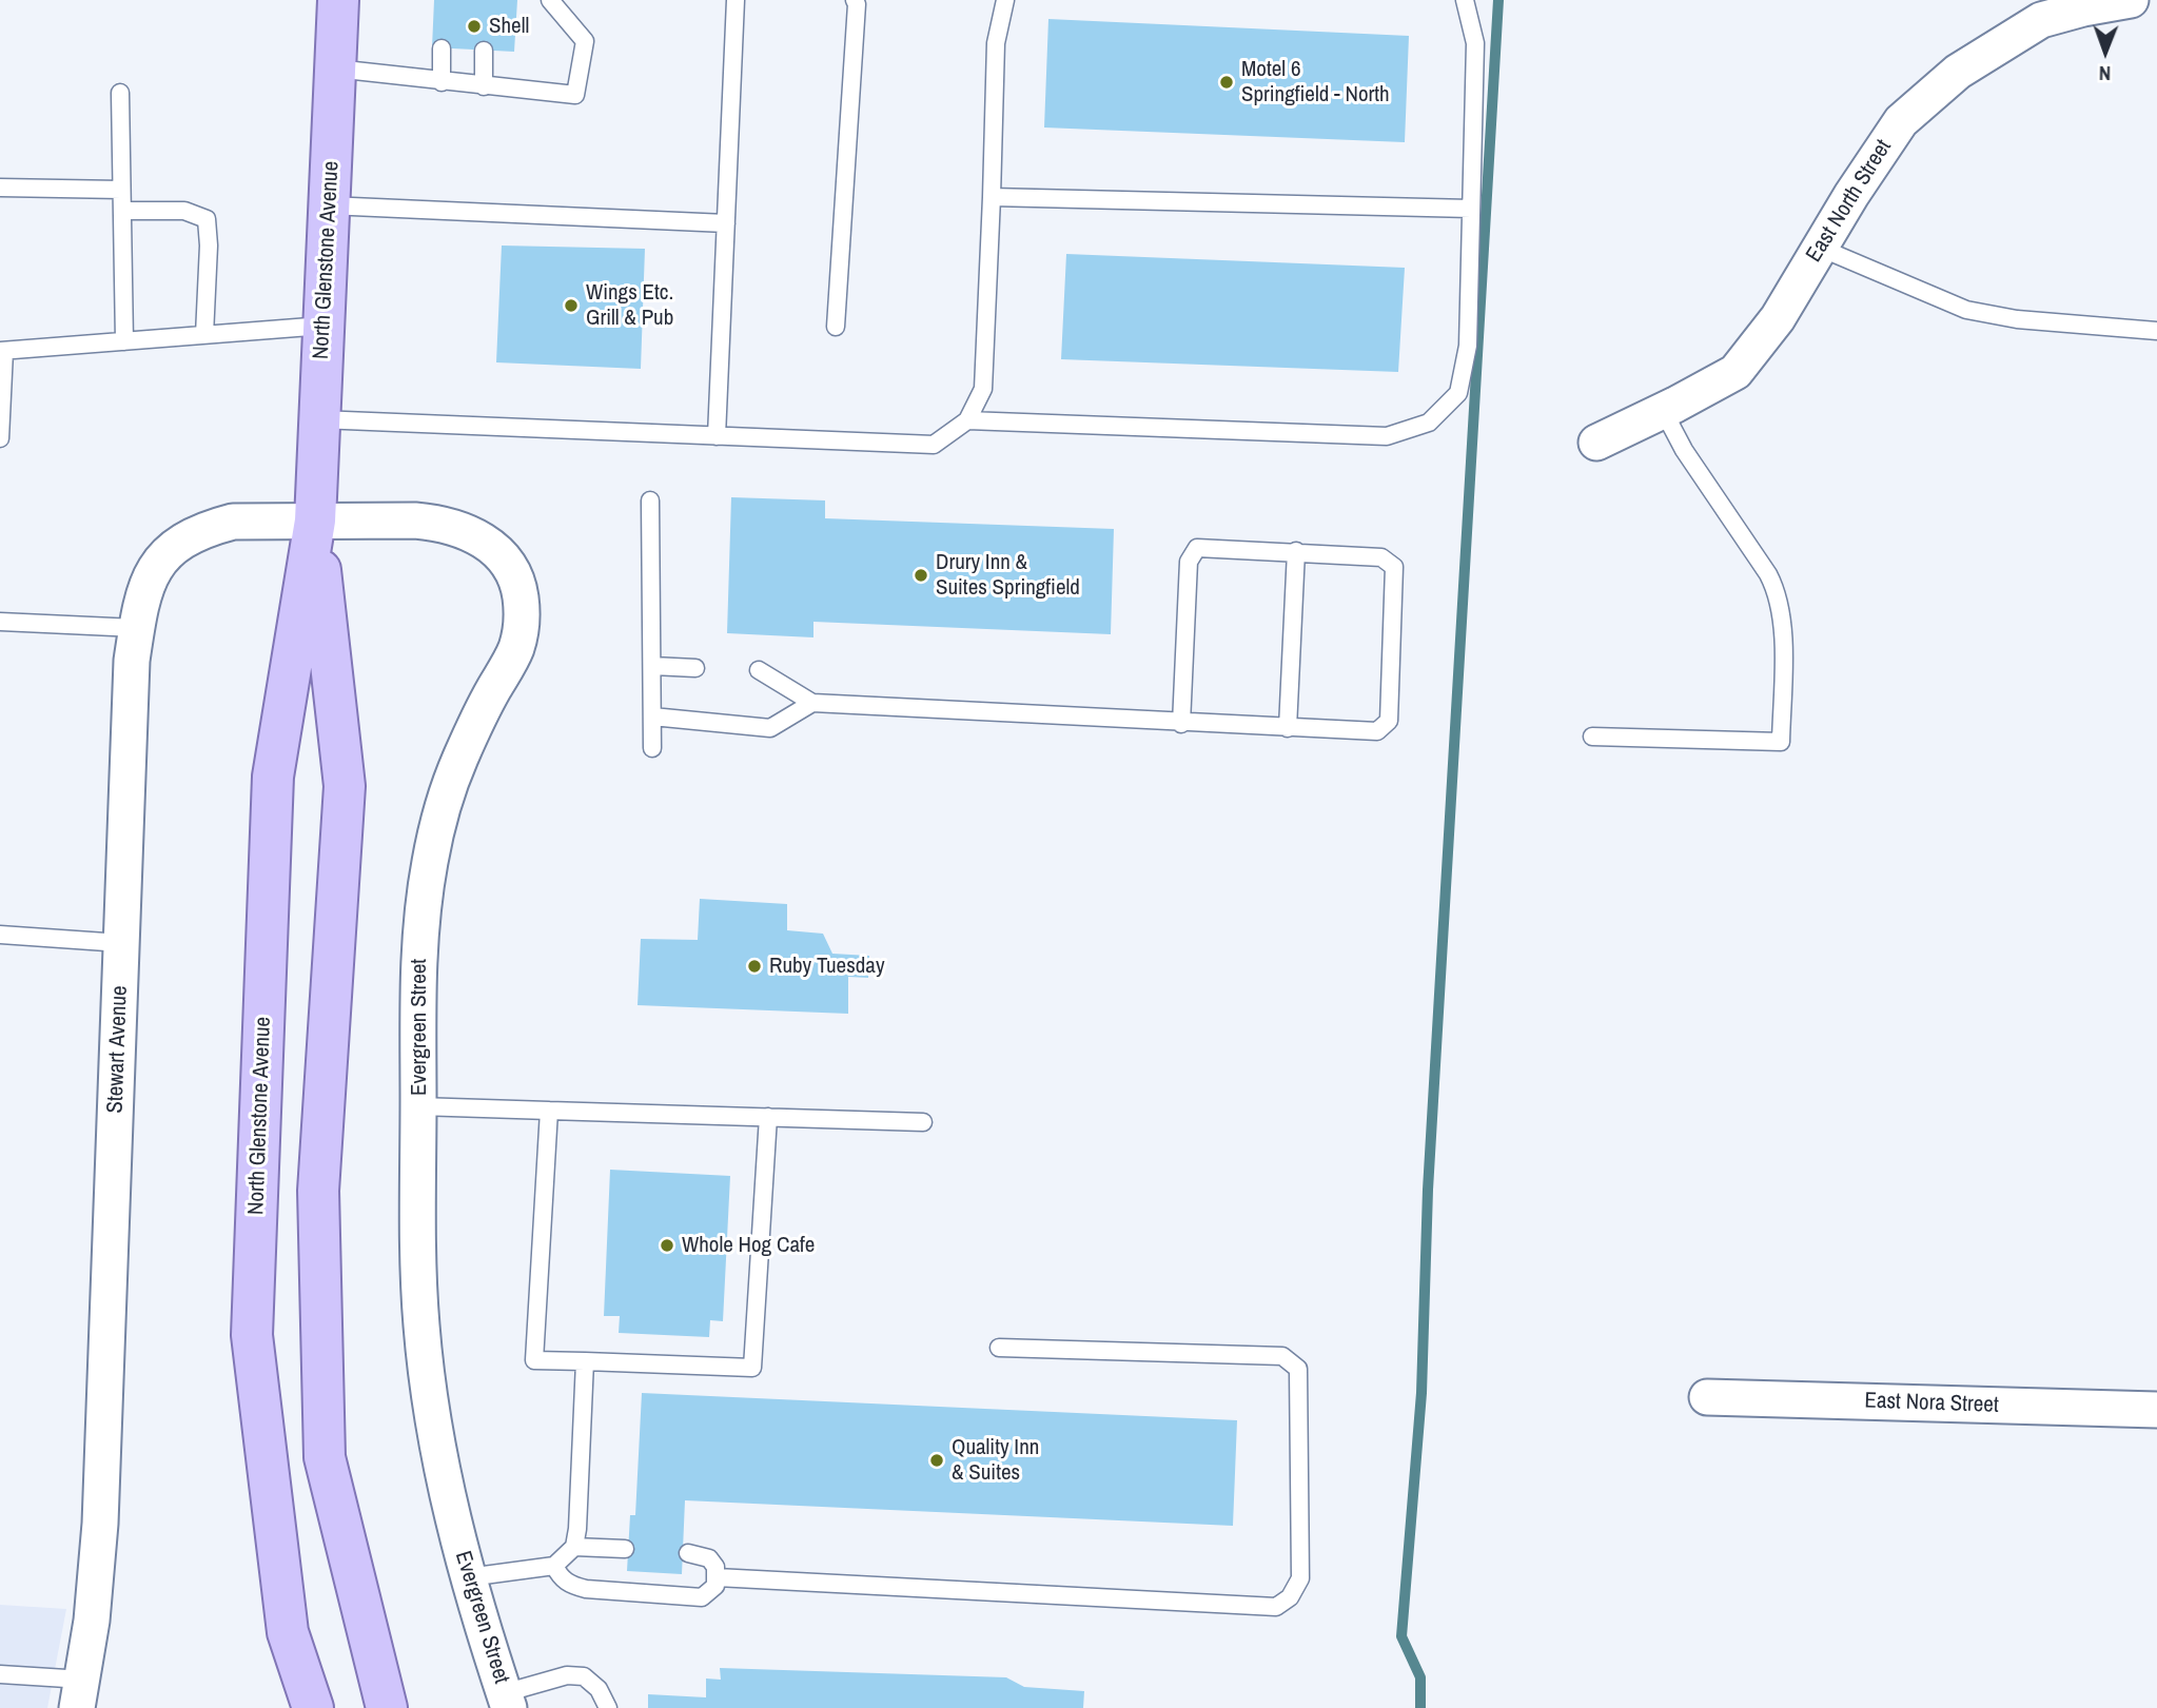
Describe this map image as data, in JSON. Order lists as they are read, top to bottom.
{
  "streets": {
    "main road": ["North Glenstone Avenue"],
    "street": [
      "East North Street",
      "Evergreen Street",
      "Stewart Avenue",
      "East Nora Street"
    ]
  },
  "crossings": [
    ["North Glenstone Avenue", "Evergreen Street"],
    ["North Glenstone Avenue", "Stewart Avenue"],
    ["Evergreen Street", "Stewart Avenue"]
  ],
  "places": [
    "Shell",
    "Motel 6 Springfield - North",
    "Wings Etc. Grill & Pub",
    "Drury Inn & Suites Springfield",
    "Ruby Tuesday",
    "Whole Hog Cafe",
    "Quality Inn & Suites"
  ],
  "north": "bottom"
}
